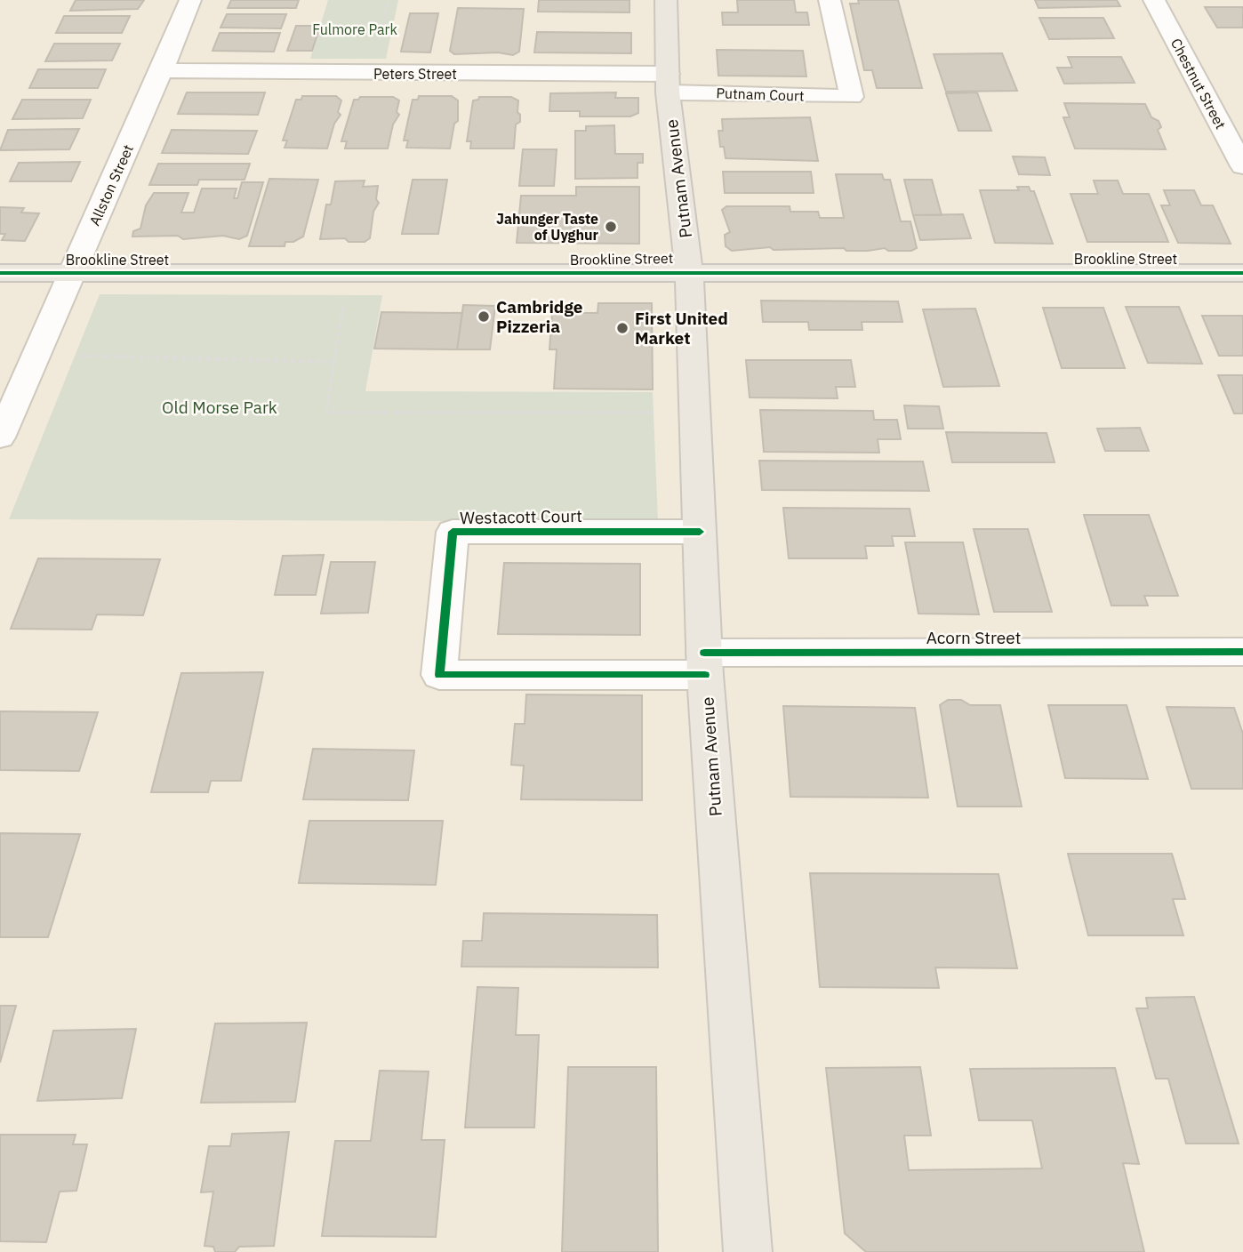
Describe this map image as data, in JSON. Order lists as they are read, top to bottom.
{
  "streets": {
    "main road": ["Putnam Avenue", "Brookline Street"],
    "street": [
      "Peters Street",
      "Chestnut Street",
      "Putnam Court",
      "Allston Street",
      "Westacott Court",
      "Acorn Street"
    ]
  },
  "crossings": [
    ["Peters Street", "Putnam Court"],
    ["Peters Street", "Putnam Avenue"],
    ["Peters Street", "Allston Street"],
    ["Putnam Court", "Putnam Avenue"],
    ["Putnam Avenue", "Brookline Street"],
    ["Putnam Avenue", "Westacott Court"],
    ["Putnam Avenue", "Acorn Street"],
    ["Allston Street", "Brookline Street"],
    ["Westacott Court", "Acorn Street"]
  ],
  "parks": ["Fulmore Park", "Old Morse Park"],
  "places": ["Jahunger Taste of Uyghur", "Cambridge Pizzeria", "First United Market"]
}
